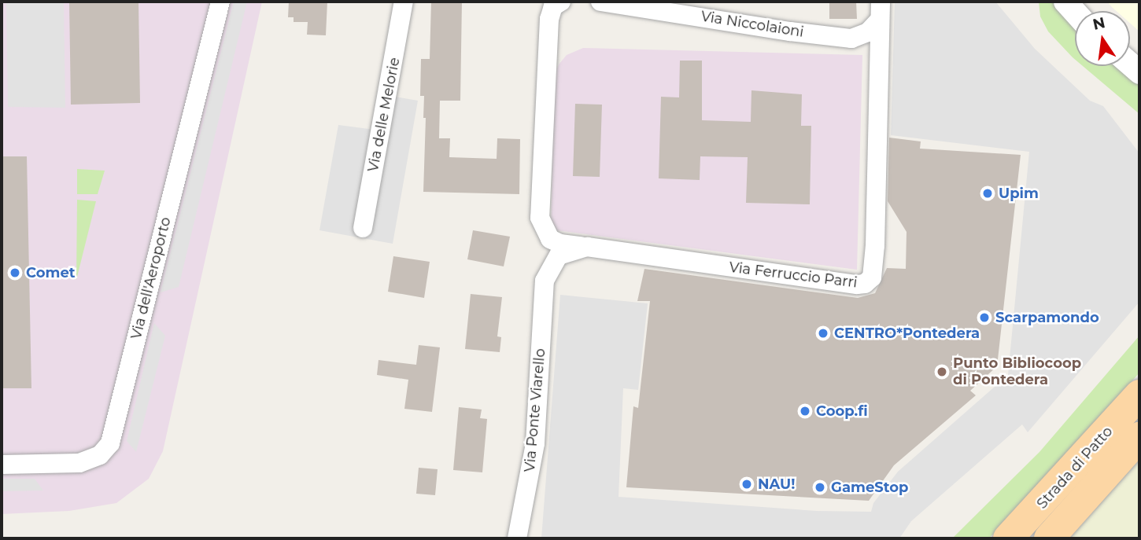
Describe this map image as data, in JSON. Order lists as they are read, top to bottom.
{
  "streets": {
    "main road": ["Strada di Patto"],
    "street": [
      "Via Niccolaioni",
      "Via delle Melorie",
      "Via Ferruccio Parri",
      "Via dell'Aeroporto",
      "Via Ponte Viarello"
    ]
  },
  "crossings": [
    ["Via Niccolaioni", "Via Ferruccio Parri"],
    ["Via Ferruccio Parri", "Via Ponte Viarello"]
  ],
  "places": [
    "Upim",
    "Comet",
    "Scarpamondo",
    "CENTRO*Pontedera",
    "Punto Bibliocoop di Pontedera",
    "Coop.fi",
    "NAU!",
    "GameStop"
  ],
  "north": "top"
}
